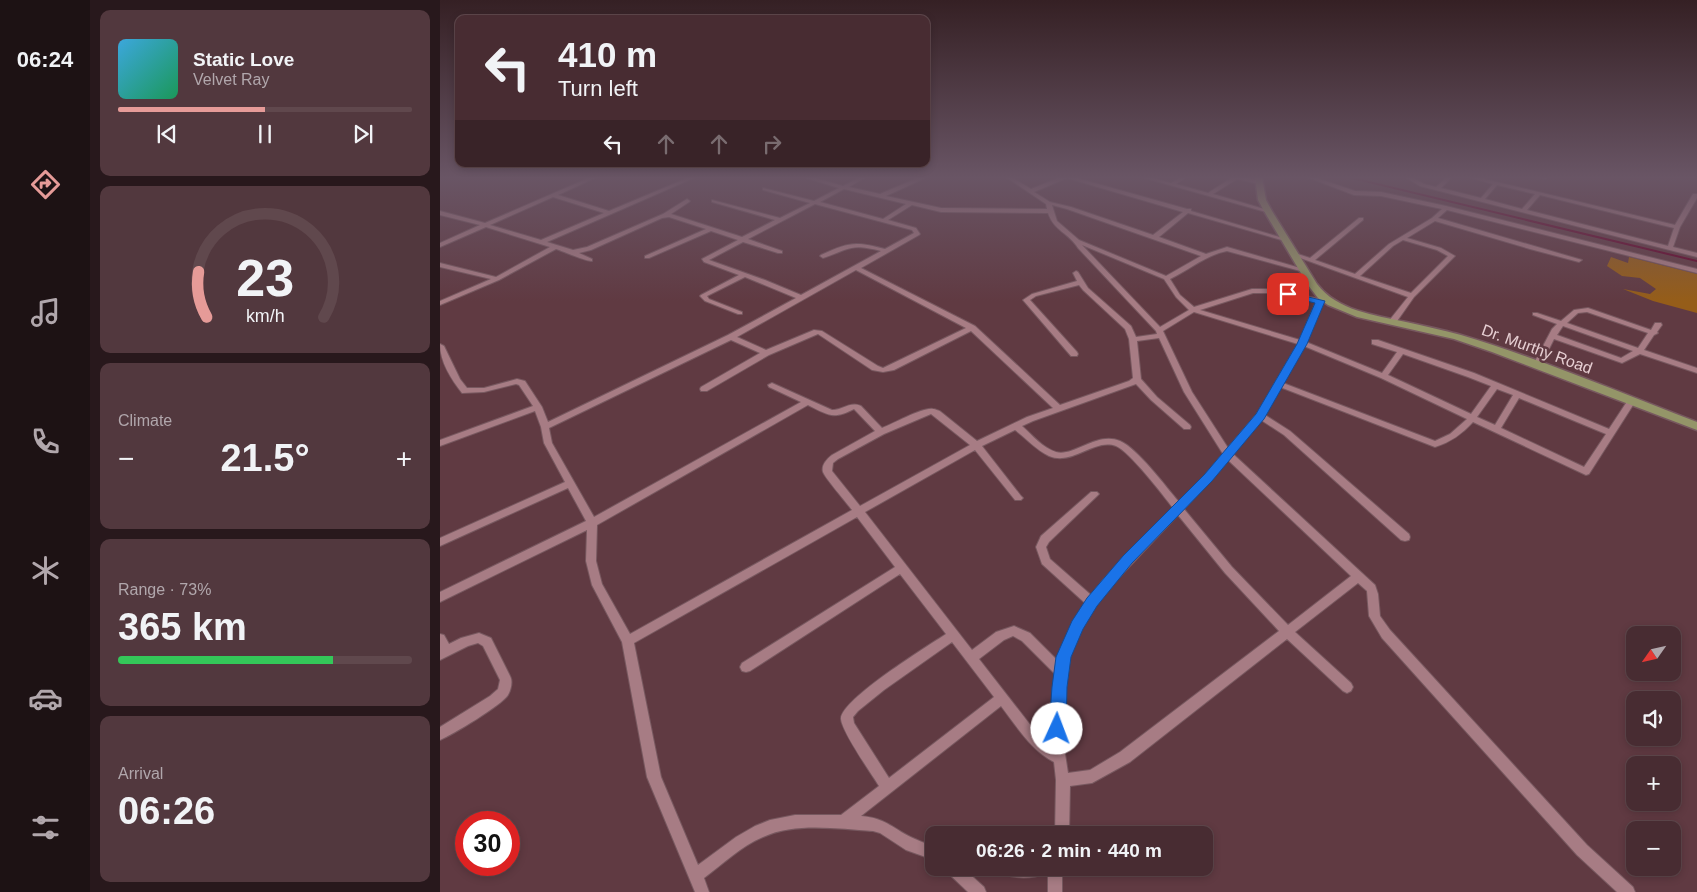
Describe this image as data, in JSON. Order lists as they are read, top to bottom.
{
  "streets": {
    "main road": ["Dr. Murthy Road"]
  },
  "north": "bottom left",
  "page": {
    "tabs": "06:24",
    "turn": ["410 m", "Turn left"],
    "song": ["Static Love", "Velvet Ray"],
    "tile": [
      "Climate",
      ["Range · 73%", "365 km"],
      ["Arrival", "06:26"]
    ],
    "heat": ["−", "21.5°", "+"],
    "map_buttons": ["+", "−"],
    "limit": "30",
    "trip": "06:26 · 2 min · 440 m",
    "gauge": ["23", "km/h"]
  }
}
